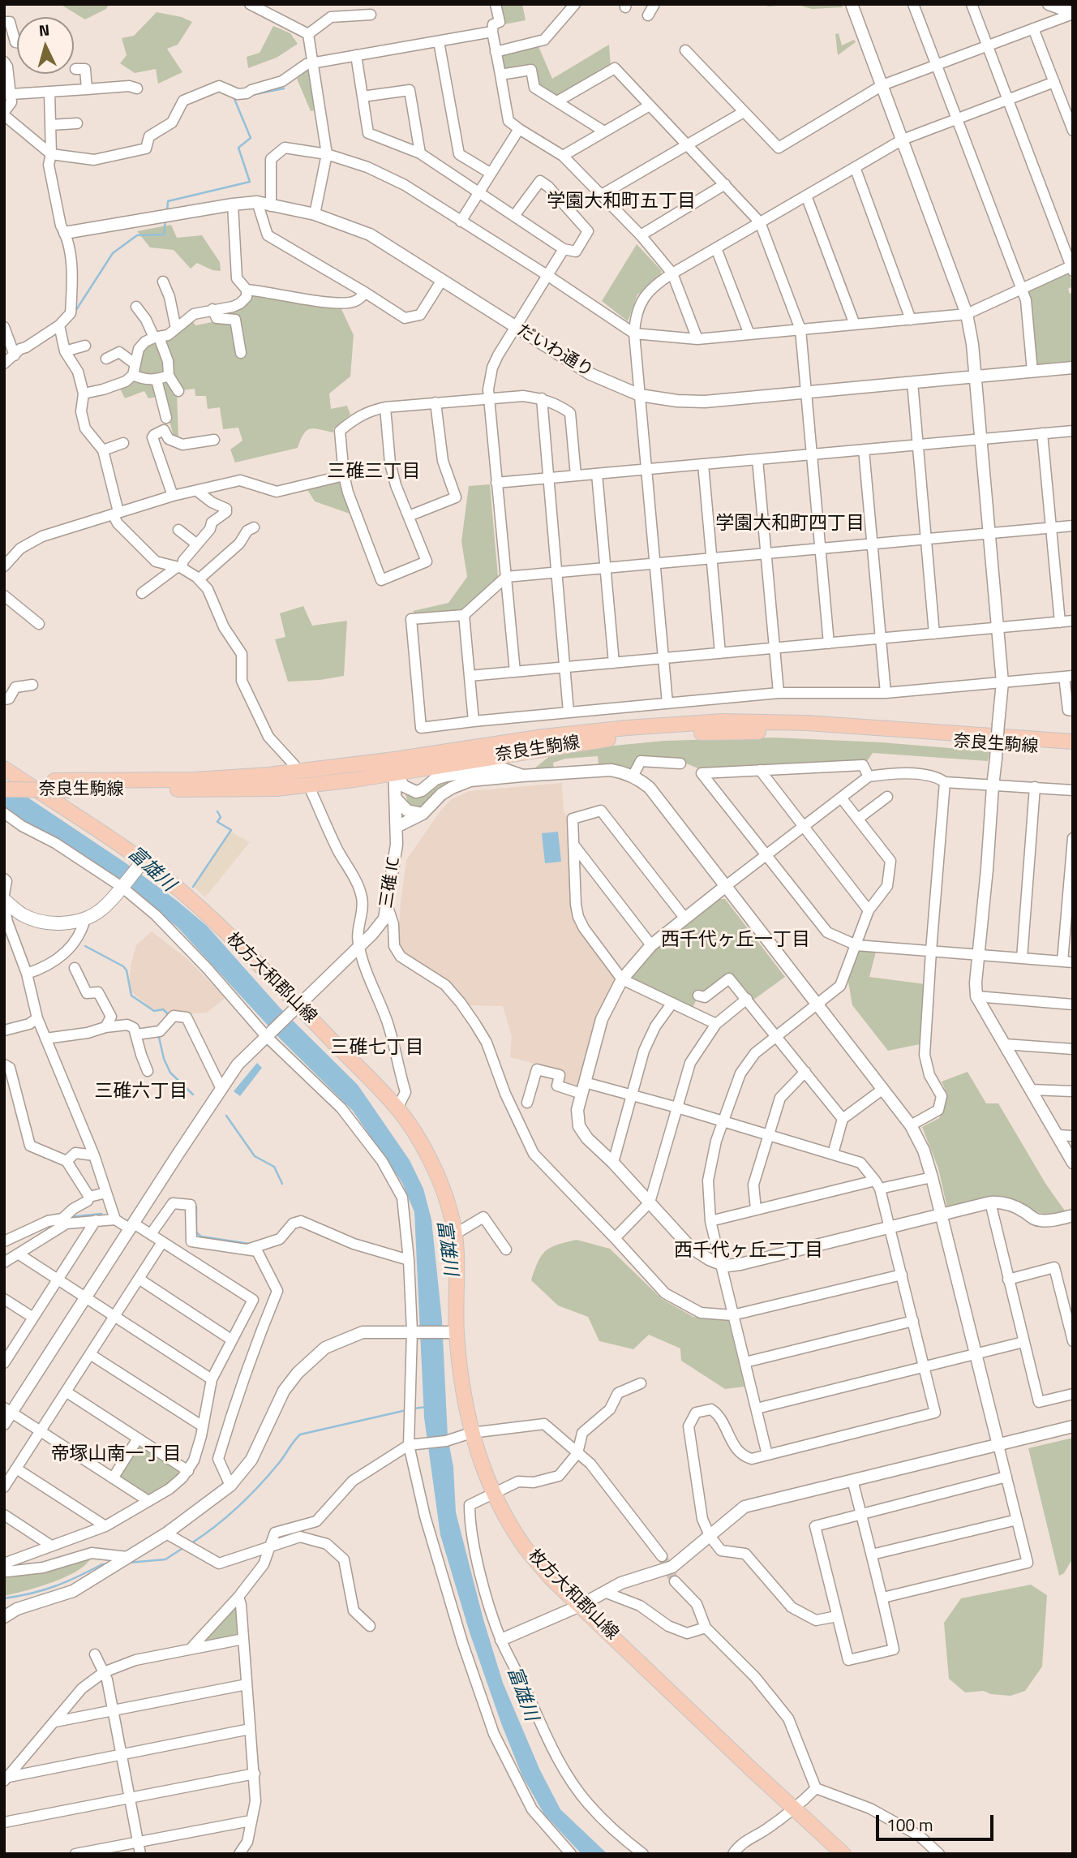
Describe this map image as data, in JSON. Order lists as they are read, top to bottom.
{
  "streets": {
    "main road": ["奈良生駒線", "枚方大和郡山線"],
    "street": ["だいわ通り", "三碓 IC"]
  },
  "crossings": [
    ["奈良生駒線", "三碓 IC"],
    ["三碓 IC", "枚方大和郡山線"]
  ],
  "districts": [
    "学園大和町五丁目",
    "三碓三丁目",
    "学園大和町四丁目",
    "西千代ヶ丘一丁目",
    "三碓七丁目",
    "三碓六丁目",
    "西千代ヶ丘二丁目",
    "帝塚山南一丁目"
  ],
  "water": ["富雄川"],
  "scale_bar": "100 m",
  "north": "top"
}
